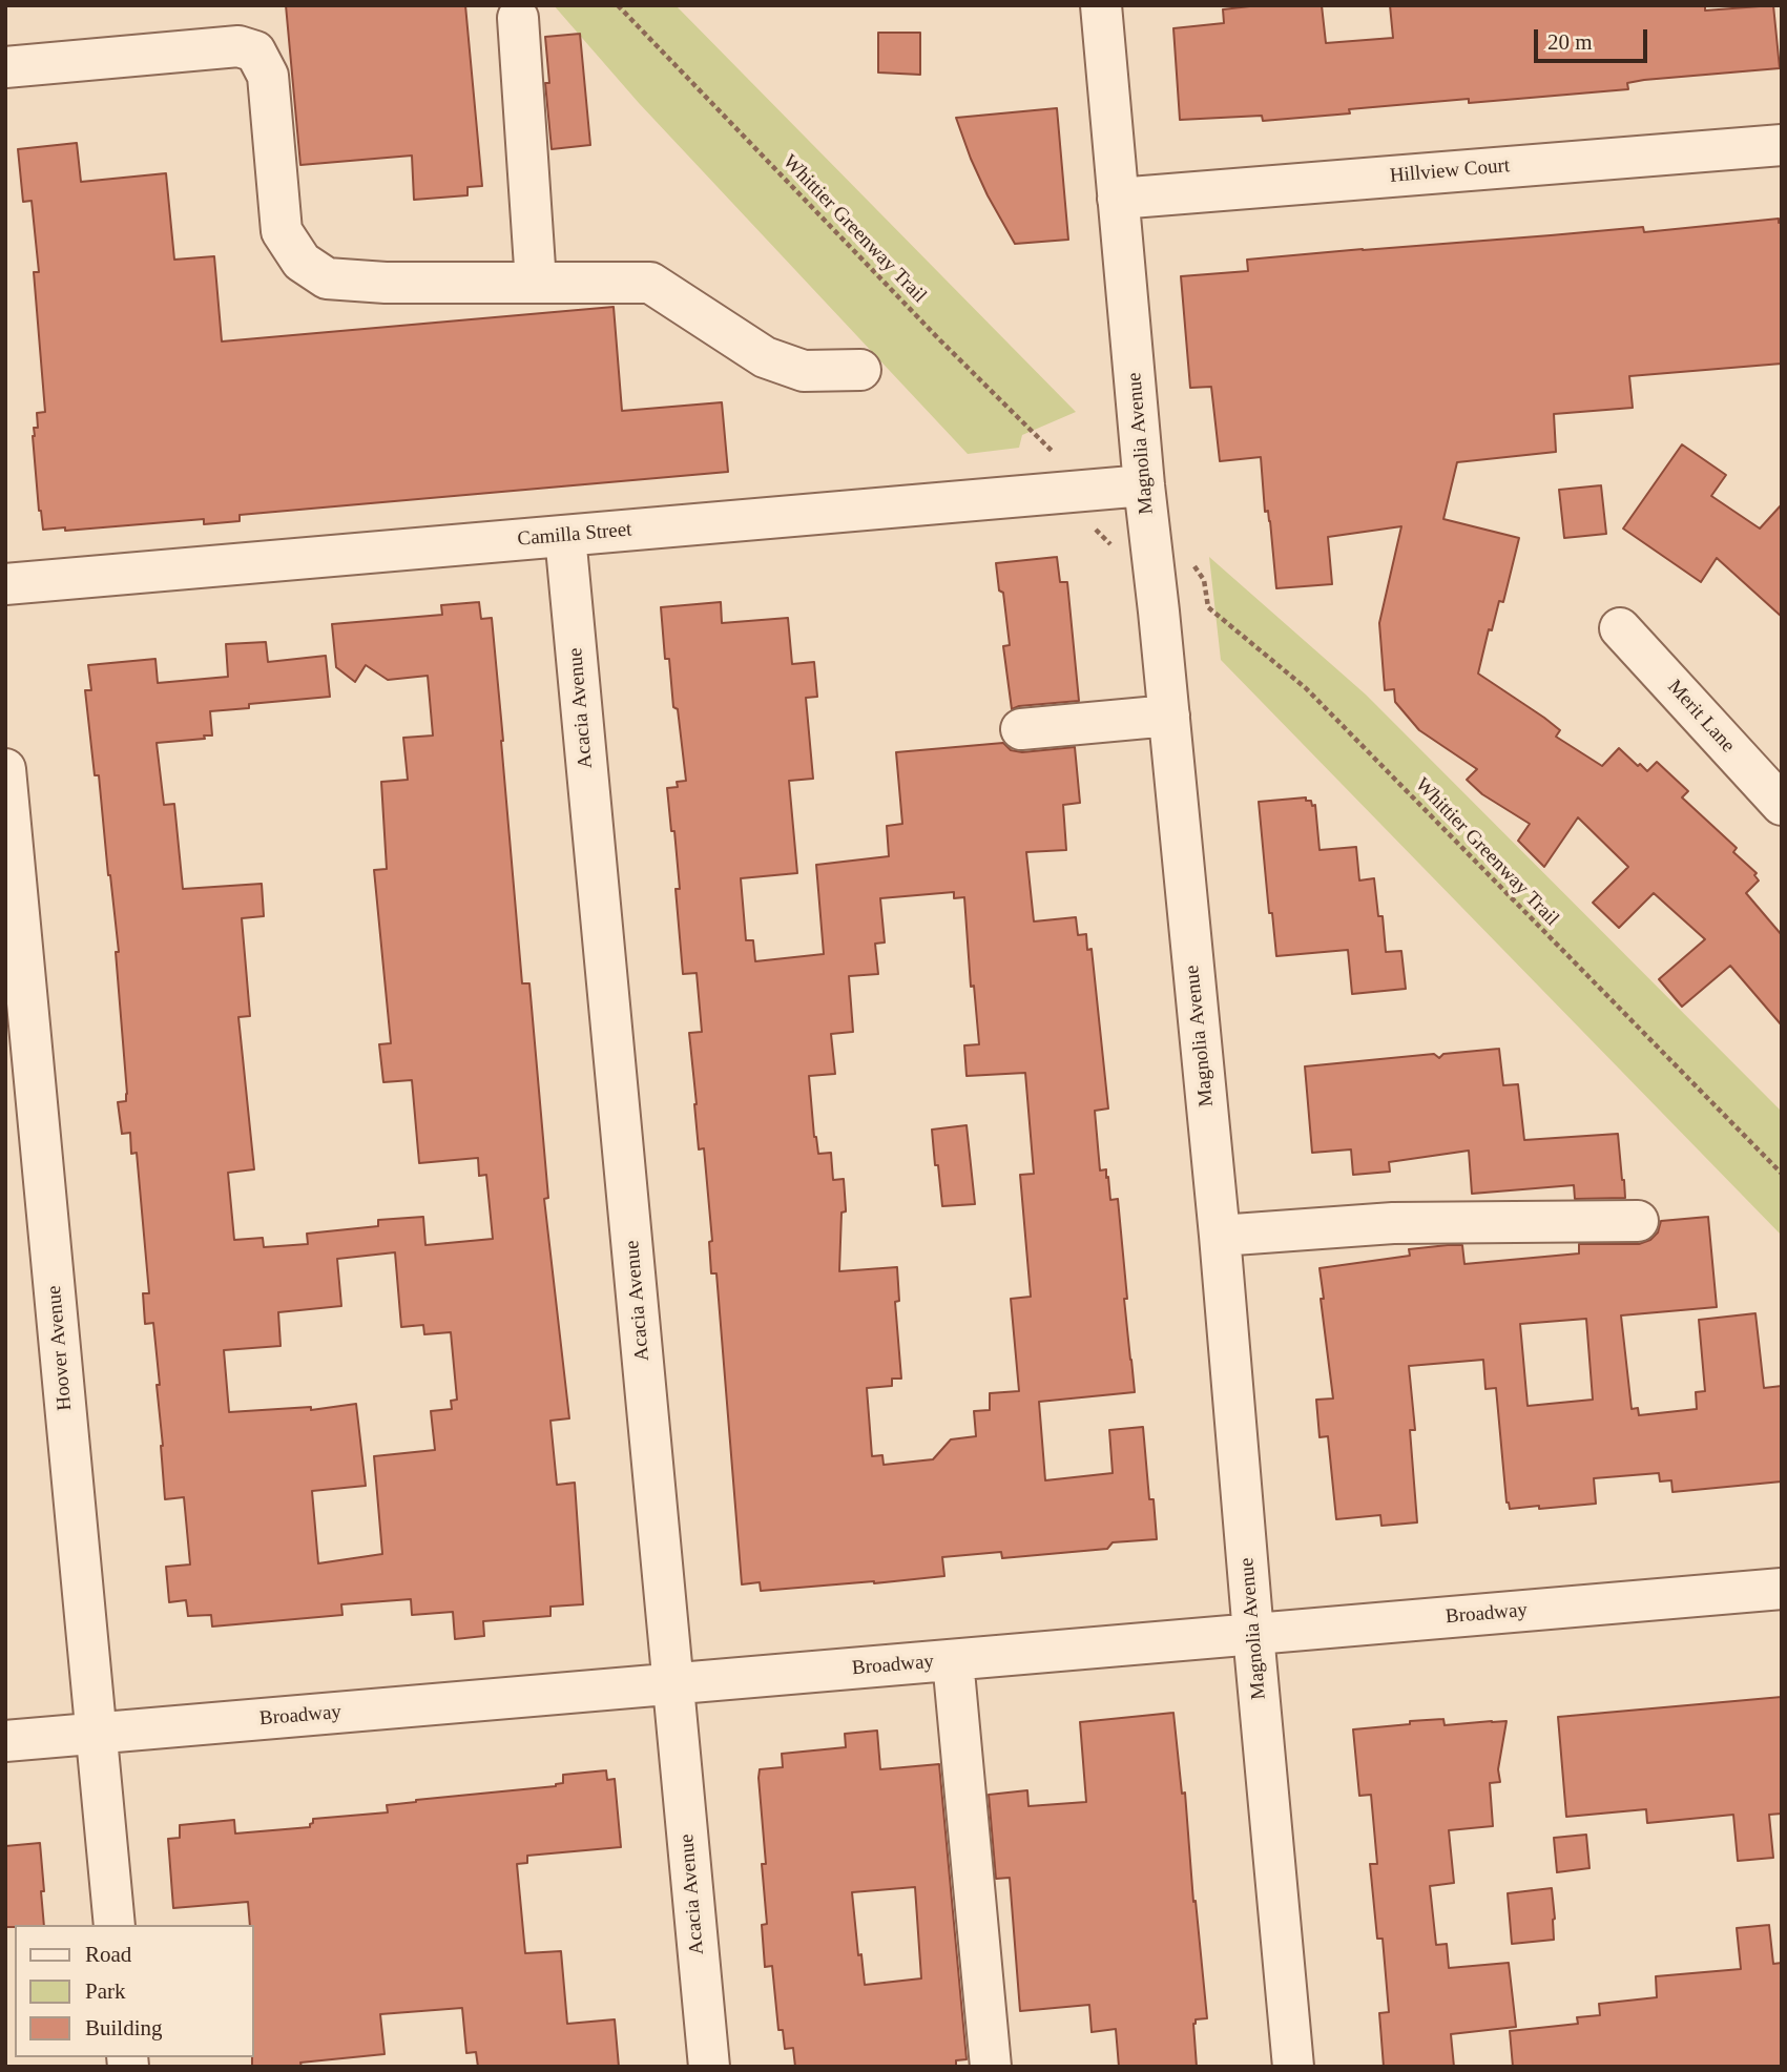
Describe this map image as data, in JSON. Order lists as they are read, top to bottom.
{
  "streets": {
    "street": [
      "Hillview Court",
      "Magnolia Avenue",
      "Camilla Street",
      "Acacia Avenue",
      "Merit Lane",
      "Hoover Avenue",
      "Broadway"
    ],
    "path": ["Whittier Greenway Trail"]
  },
  "crossings": [
    ["Hillview Court", "Magnolia Avenue"],
    ["Magnolia Avenue", "Camilla Street"],
    ["Magnolia Avenue", "Broadway"],
    ["Camilla Street", "Acacia Avenue"],
    ["Acacia Avenue", "Broadway"],
    ["Hoover Avenue", "Broadway"]
  ],
  "legend": ["Road", "Park", "Building"],
  "scale_bar": "20 m"
}
